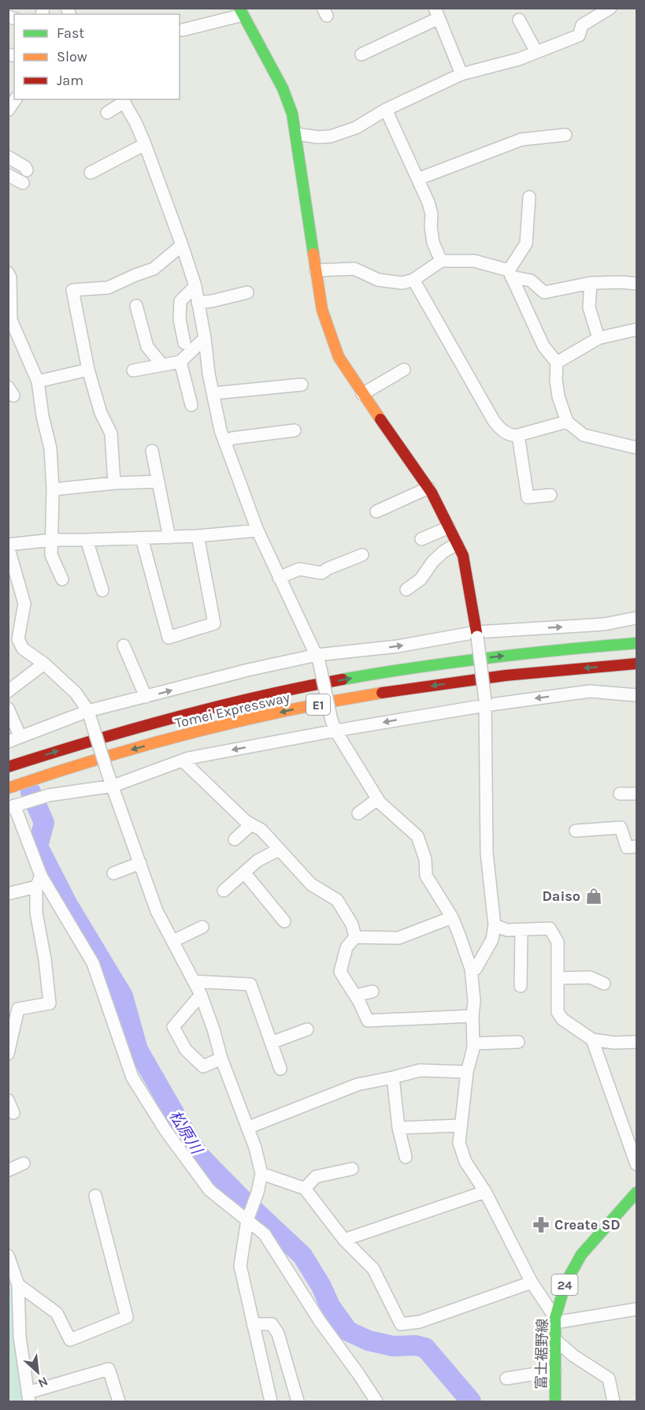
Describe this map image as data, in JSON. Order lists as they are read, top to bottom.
{
  "streets": {
    "main road": [
      "E1",
      "Tomei Expressway",
      "24",
      "富士裾野線"
    ]
  },
  "water": ["松原川"],
  "places": {
    "shop": ["Daiso"],
    "pharmacy": ["Create SD"]
  },
  "legend": ["Fast", "Slow", "Jam"],
  "north": "bottom right"
}
